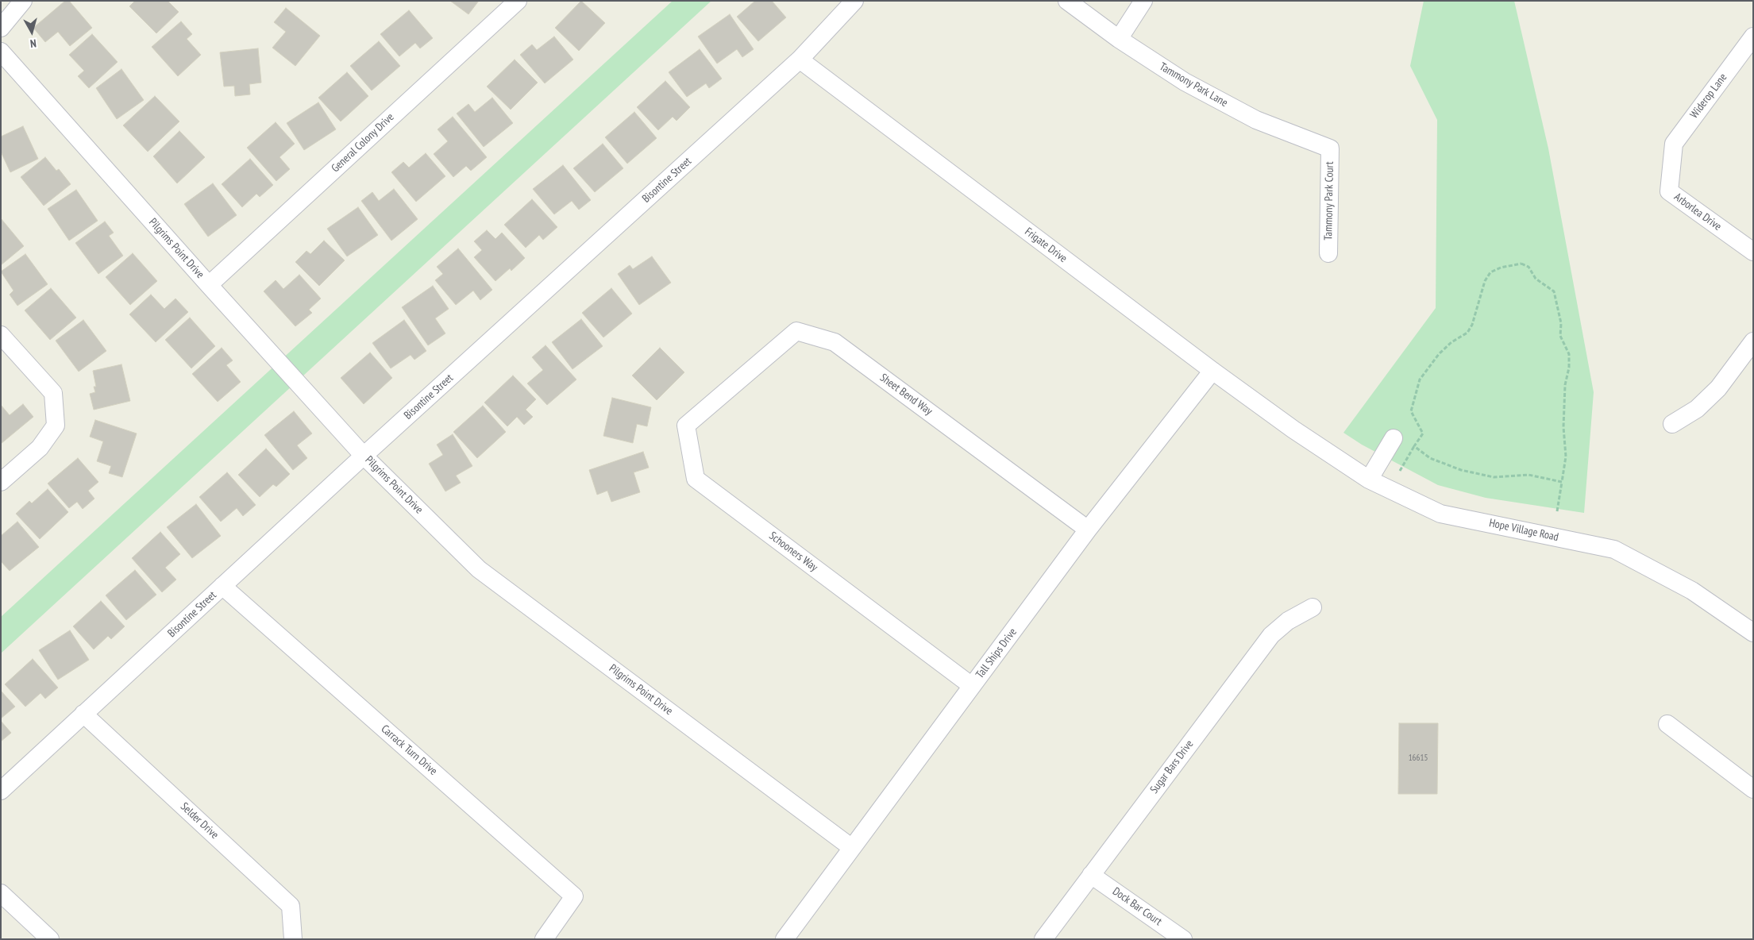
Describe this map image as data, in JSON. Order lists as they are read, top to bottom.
{
  "streets": {
    "street": [
      "Tammony Park Lane",
      "Widerop Lane",
      "General Colony Drive",
      "Bisontine Street",
      "Tammony Park Court",
      "Arborlea Drive",
      "Frigate Drive",
      "Pilgrims Point Drive",
      "Sheet Bend Way",
      "Hope Village Road",
      "Schooners Way",
      "Tall Ships Drive",
      "Carrack Turn Drive",
      "Sugar Bars Drive",
      "Selder Drive",
      "Dock Bar Court"
    ]
  },
  "crossings": [
    ["Tammony Park Lane", "Tammony Park Court"],
    ["Widerop Lane", "Arborlea Drive"],
    ["General Colony Drive", "Pilgrims Point Drive"],
    ["Bisontine Street", "Frigate Drive"],
    ["Bisontine Street", "Pilgrims Point Drive"],
    ["Bisontine Street", "Carrack Turn Drive"],
    ["Bisontine Street", "Selder Drive"],
    ["Frigate Drive", "Hope Village Road"],
    ["Frigate Drive", "Tall Ships Drive"],
    ["Pilgrims Point Drive", "Tall Ships Drive"],
    ["Sheet Bend Way", "Schooners Way"],
    ["Sheet Bend Way", "Tall Ships Drive"],
    ["Schooners Way", "Tall Ships Drive"],
    ["Sugar Bars Drive", "Dock Bar Court"]
  ],
  "house_numbers": ["16615"],
  "north": "bottom"
}
